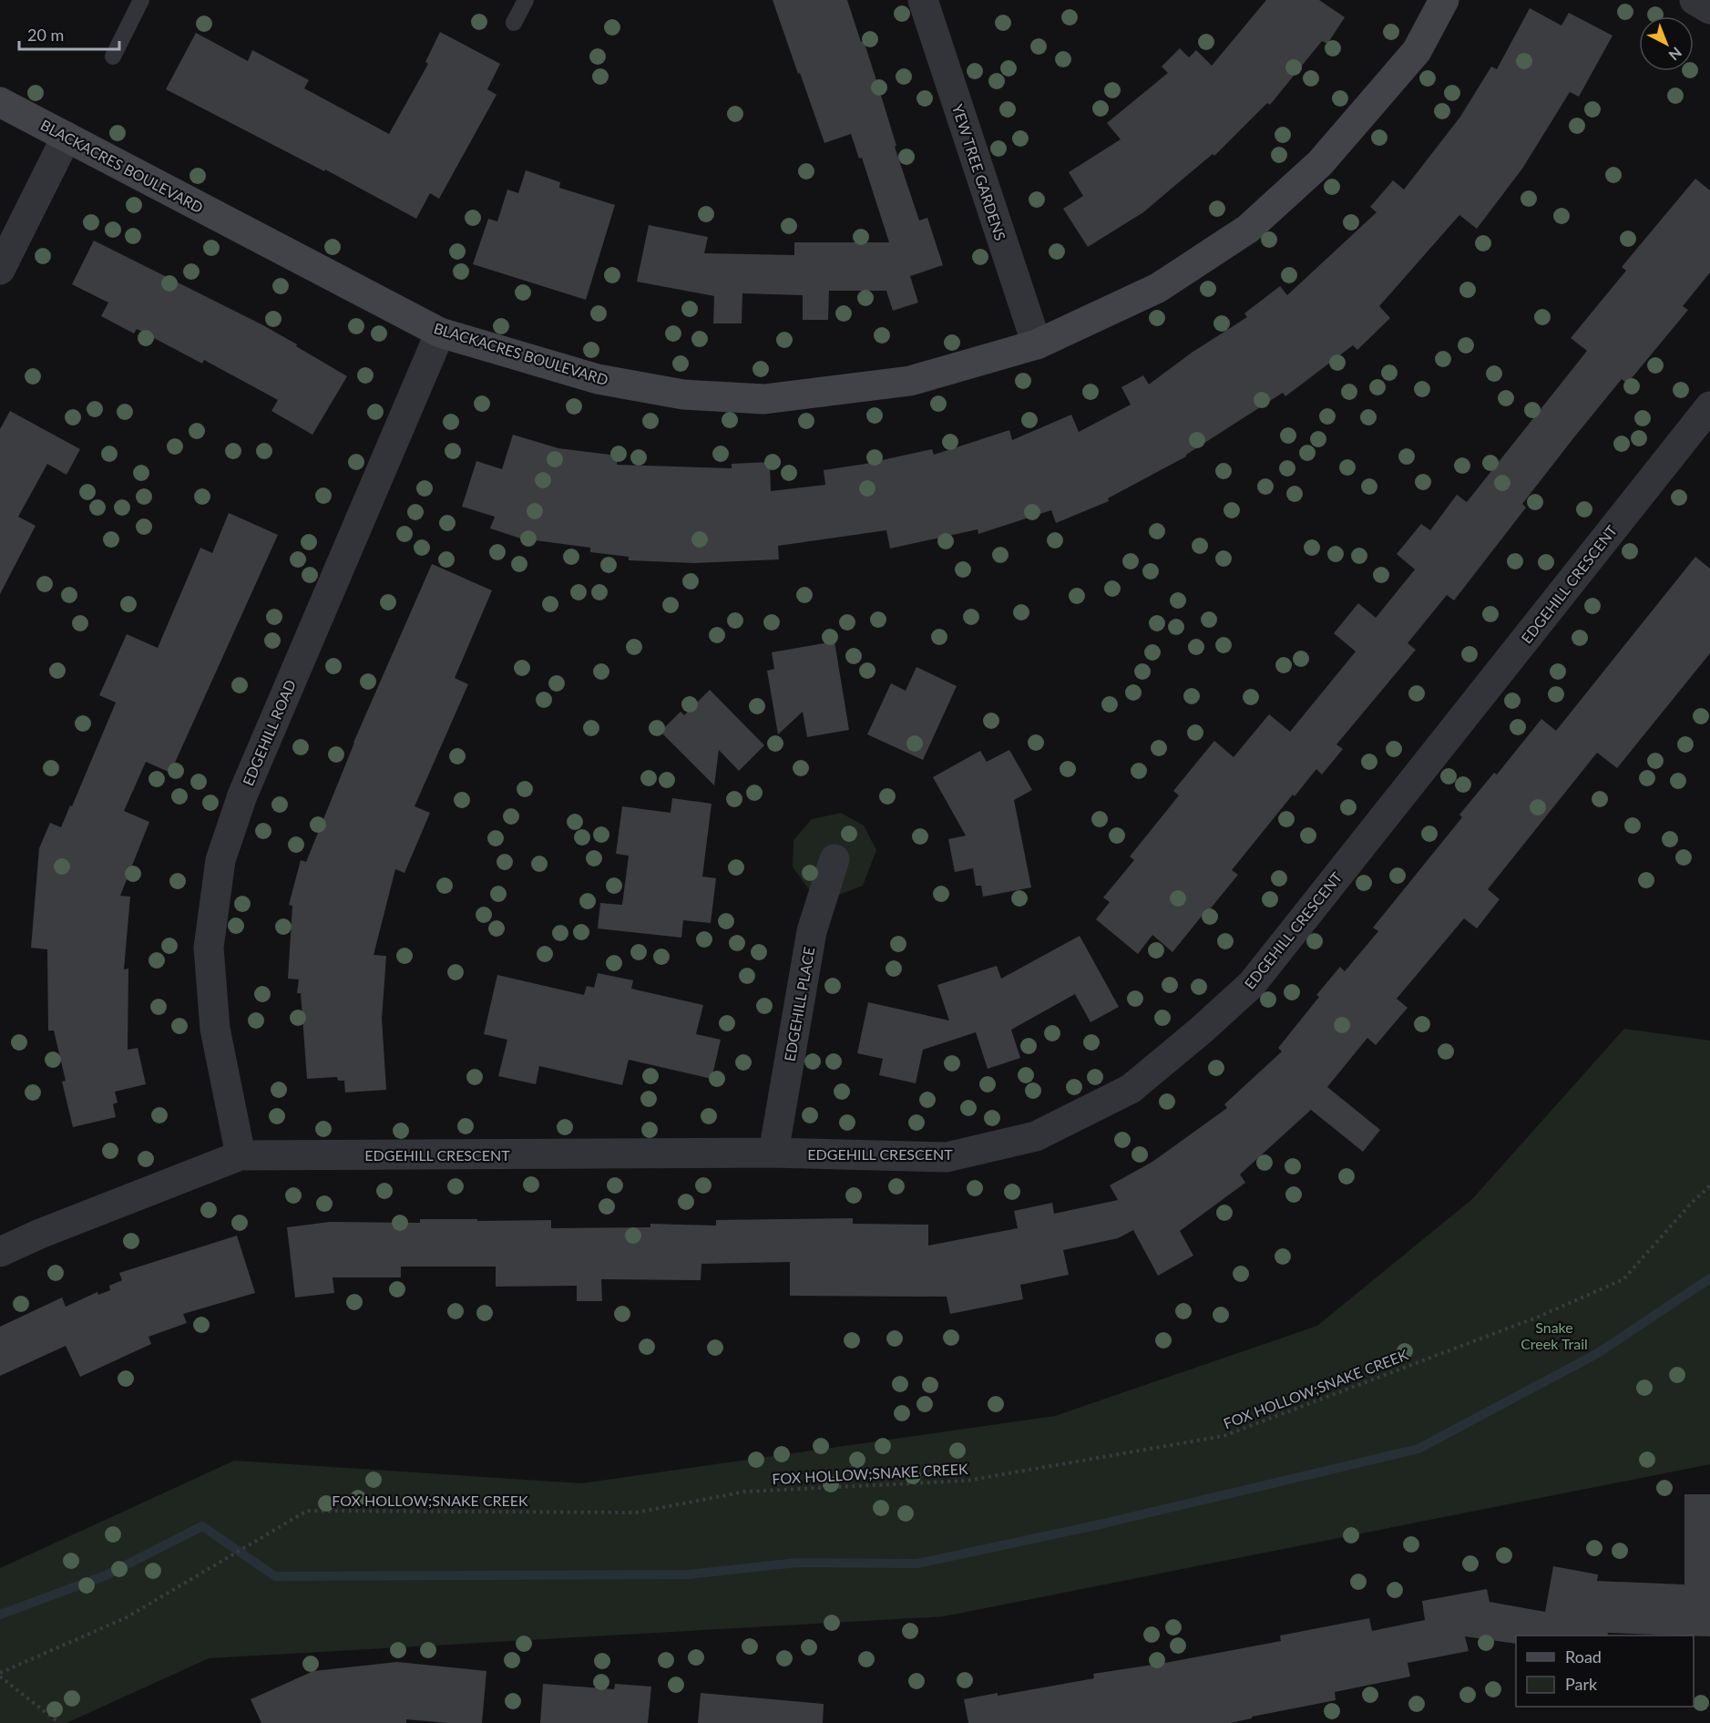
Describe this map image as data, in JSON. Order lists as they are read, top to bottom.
{
  "streets": {
    "street": [
      "BLACKACRES BOULEVARD",
      "YEW TREE GARDENS",
      "EDGEHILL CRESCENT",
      "EDGEHILL ROAD",
      "EDGEHILL PLACE"
    ],
    "path": ["FOX HOLLOW;SNAKE CREEK"]
  },
  "crossings": [
    ["BLACKACRES BOULEVARD", "YEW TREE GARDENS"],
    ["BLACKACRES BOULEVARD", "EDGEHILL ROAD"],
    ["EDGEHILL CRESCENT", "EDGEHILL ROAD"],
    ["EDGEHILL CRESCENT", "EDGEHILL PLACE"]
  ],
  "parks": ["Snake Creek Trail"],
  "legend": ["Road", "Park"],
  "scale_bar": "20 m",
  "north": "bottom right"
}
